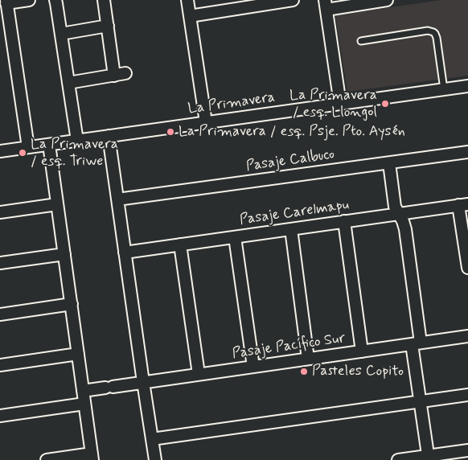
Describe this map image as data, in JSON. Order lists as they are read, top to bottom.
{
  "streets": {
    "street": [
      "La Primavera",
      "Pasaje Calbuco",
      "Pasaje Carelmapu",
      "Pasaje Pacífico Sur"
    ]
  },
  "places": [
    "La Primavera / esq. Llongol",
    "La Primavera / esq. Psje. Pto. Aysén",
    "La Primavera / esq. Triwe",
    "Pasteles Copito"
  ]
}
